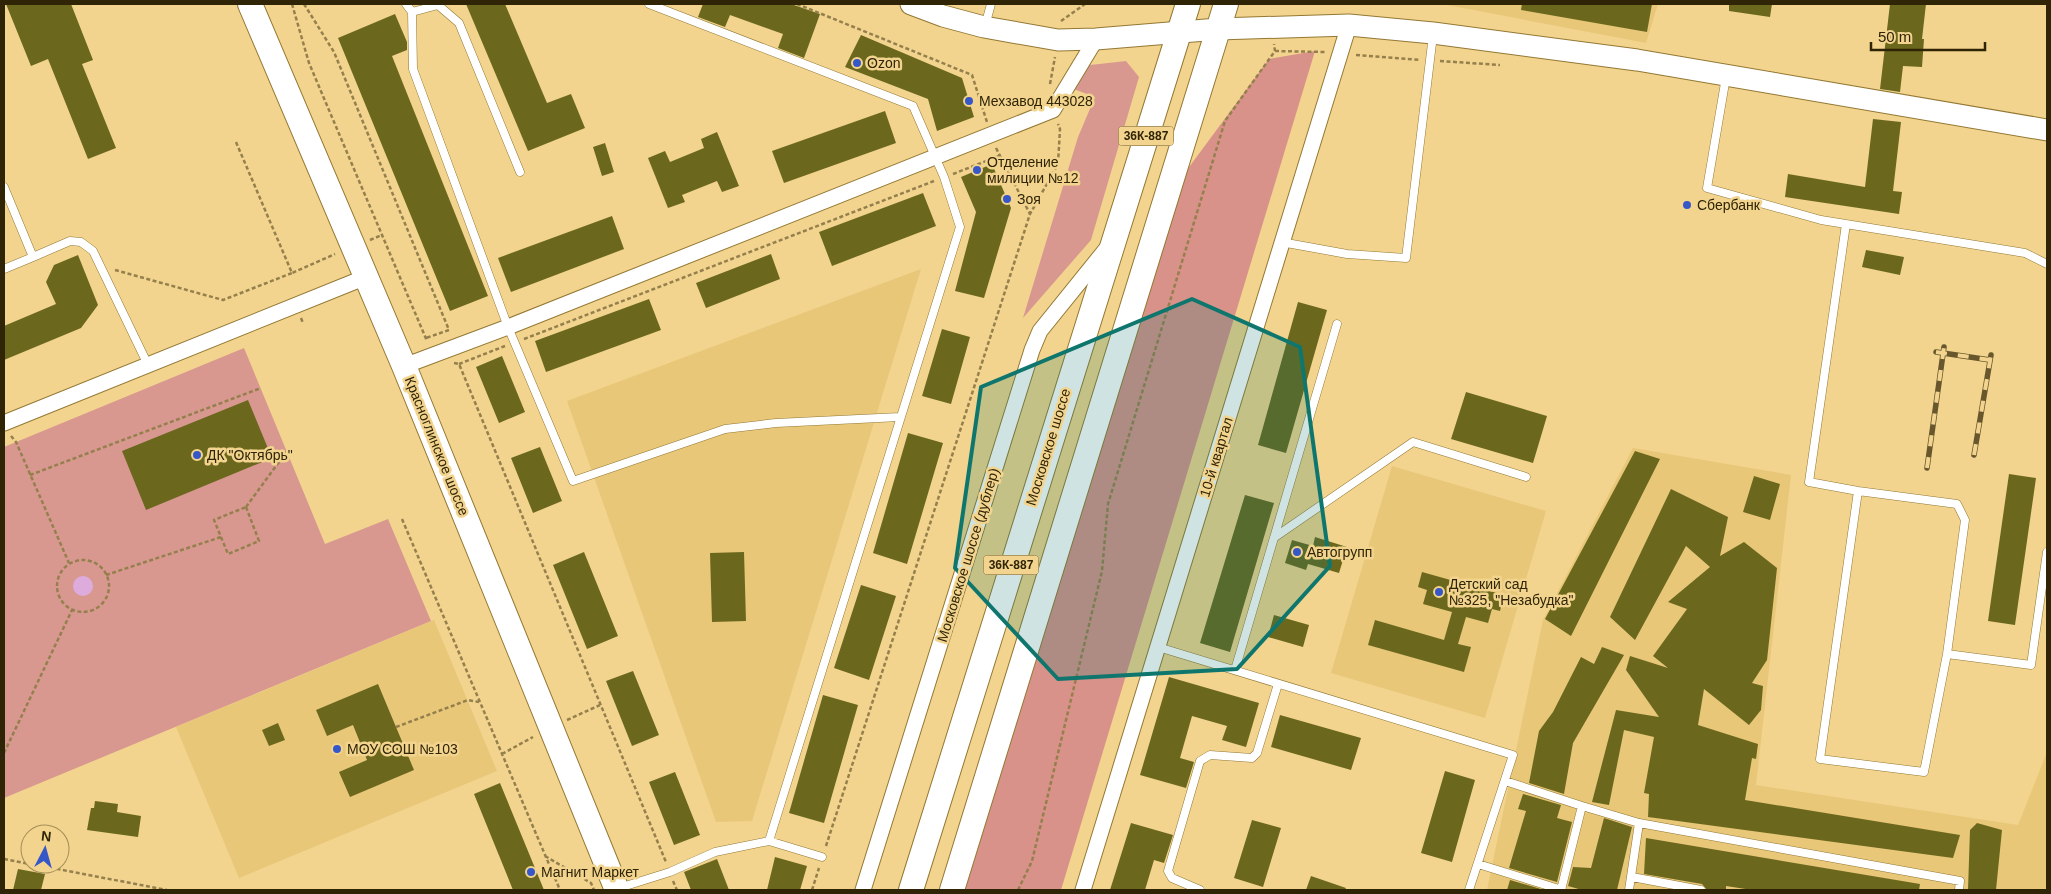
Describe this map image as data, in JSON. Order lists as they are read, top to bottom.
{
  "streets": {
    "main road": ["36К-887", "Красноглинское шоссе", "Московское шоссе"],
    "street": ["10-й квартал", "Московское шоссе (дублер)"]
  },
  "crossings": [
    ["Московское шоссе", "Московское шоссе (дублер)"]
  ],
  "places": [
    "Ozon",
    "Мехзавод 443028",
    "Отделение милиции №12",
    "Зоя",
    "Сбербанк",
    "ДК \"Октябрь\"",
    "Автогрупп",
    "Детский сад №325, \"Незабудка\"",
    "МОУ СОШ №103",
    "Магнит Маркет"
  ],
  "scale_bar": "50 m",
  "north": "top"
}
